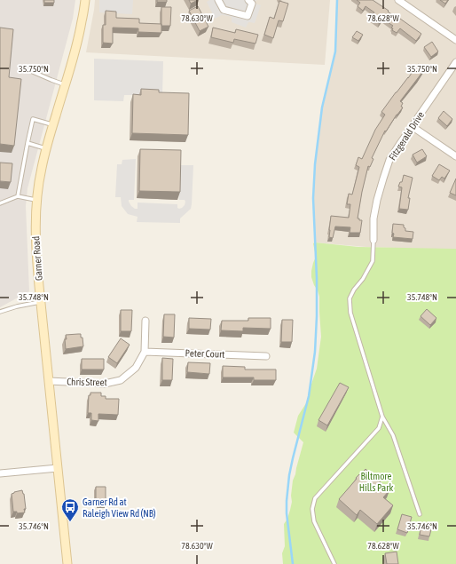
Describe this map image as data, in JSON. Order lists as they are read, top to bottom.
{
  "streets": {
    "main road": ["Garner Road"],
    "street": ["Fitzgerald Drive", "Peter Court", "Chris Street"]
  },
  "crossings": [
    ["Garner Road", "Chris Street"],
    ["Peter Court", "Chris Street"]
  ],
  "parks": ["Biltmore Hills Park"],
  "places": {
    "bus stop": ["Garner Rd at Raleigh View Rd (NB)"]
  },
  "coordinates": [
    "78.630°W",
    "78.628°W",
    "35.750°N",
    "35.748°N",
    "35.746°N"
  ]
}
